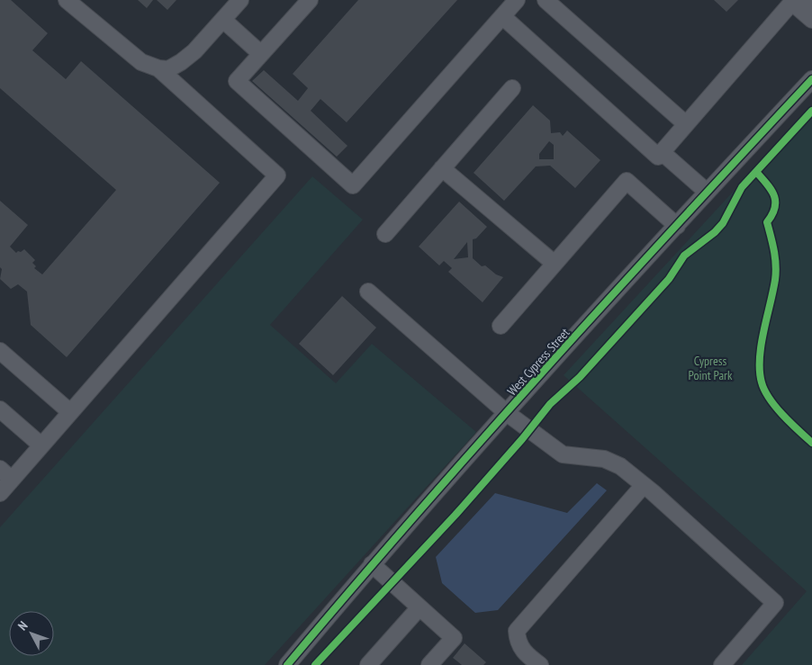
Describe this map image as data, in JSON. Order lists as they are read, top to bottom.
{
  "streets": {
    "street": ["West Cypress Street"]
  },
  "parks": ["Cypress Point Park"],
  "north": "top left"
}
